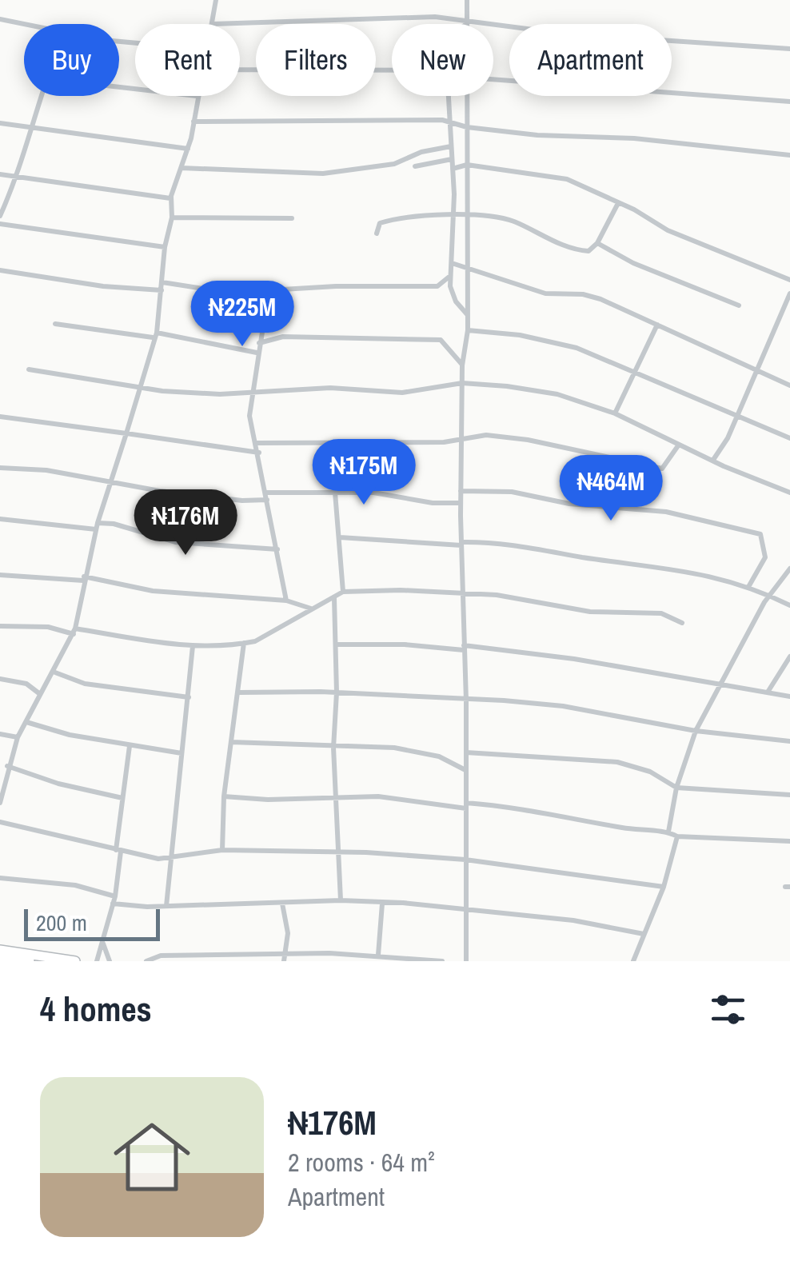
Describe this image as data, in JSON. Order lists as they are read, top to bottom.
{
  "scale_bar": "200 m",
  "page": {
    "chip": [
      "Buy",
      "Rent",
      "Filters",
      "New",
      "Apartment"
    ],
    "price": [
      "₦225M",
      "₦175M",
      "₦464M",
      "₦176M"
    ],
    "scale": "200 m",
    "heading": "4 homes",
    "list": [
      {
        "name": "₦176M",
        "note": "2 rooms · 64 m² · Apartment"
      }
    ]
  }
}
